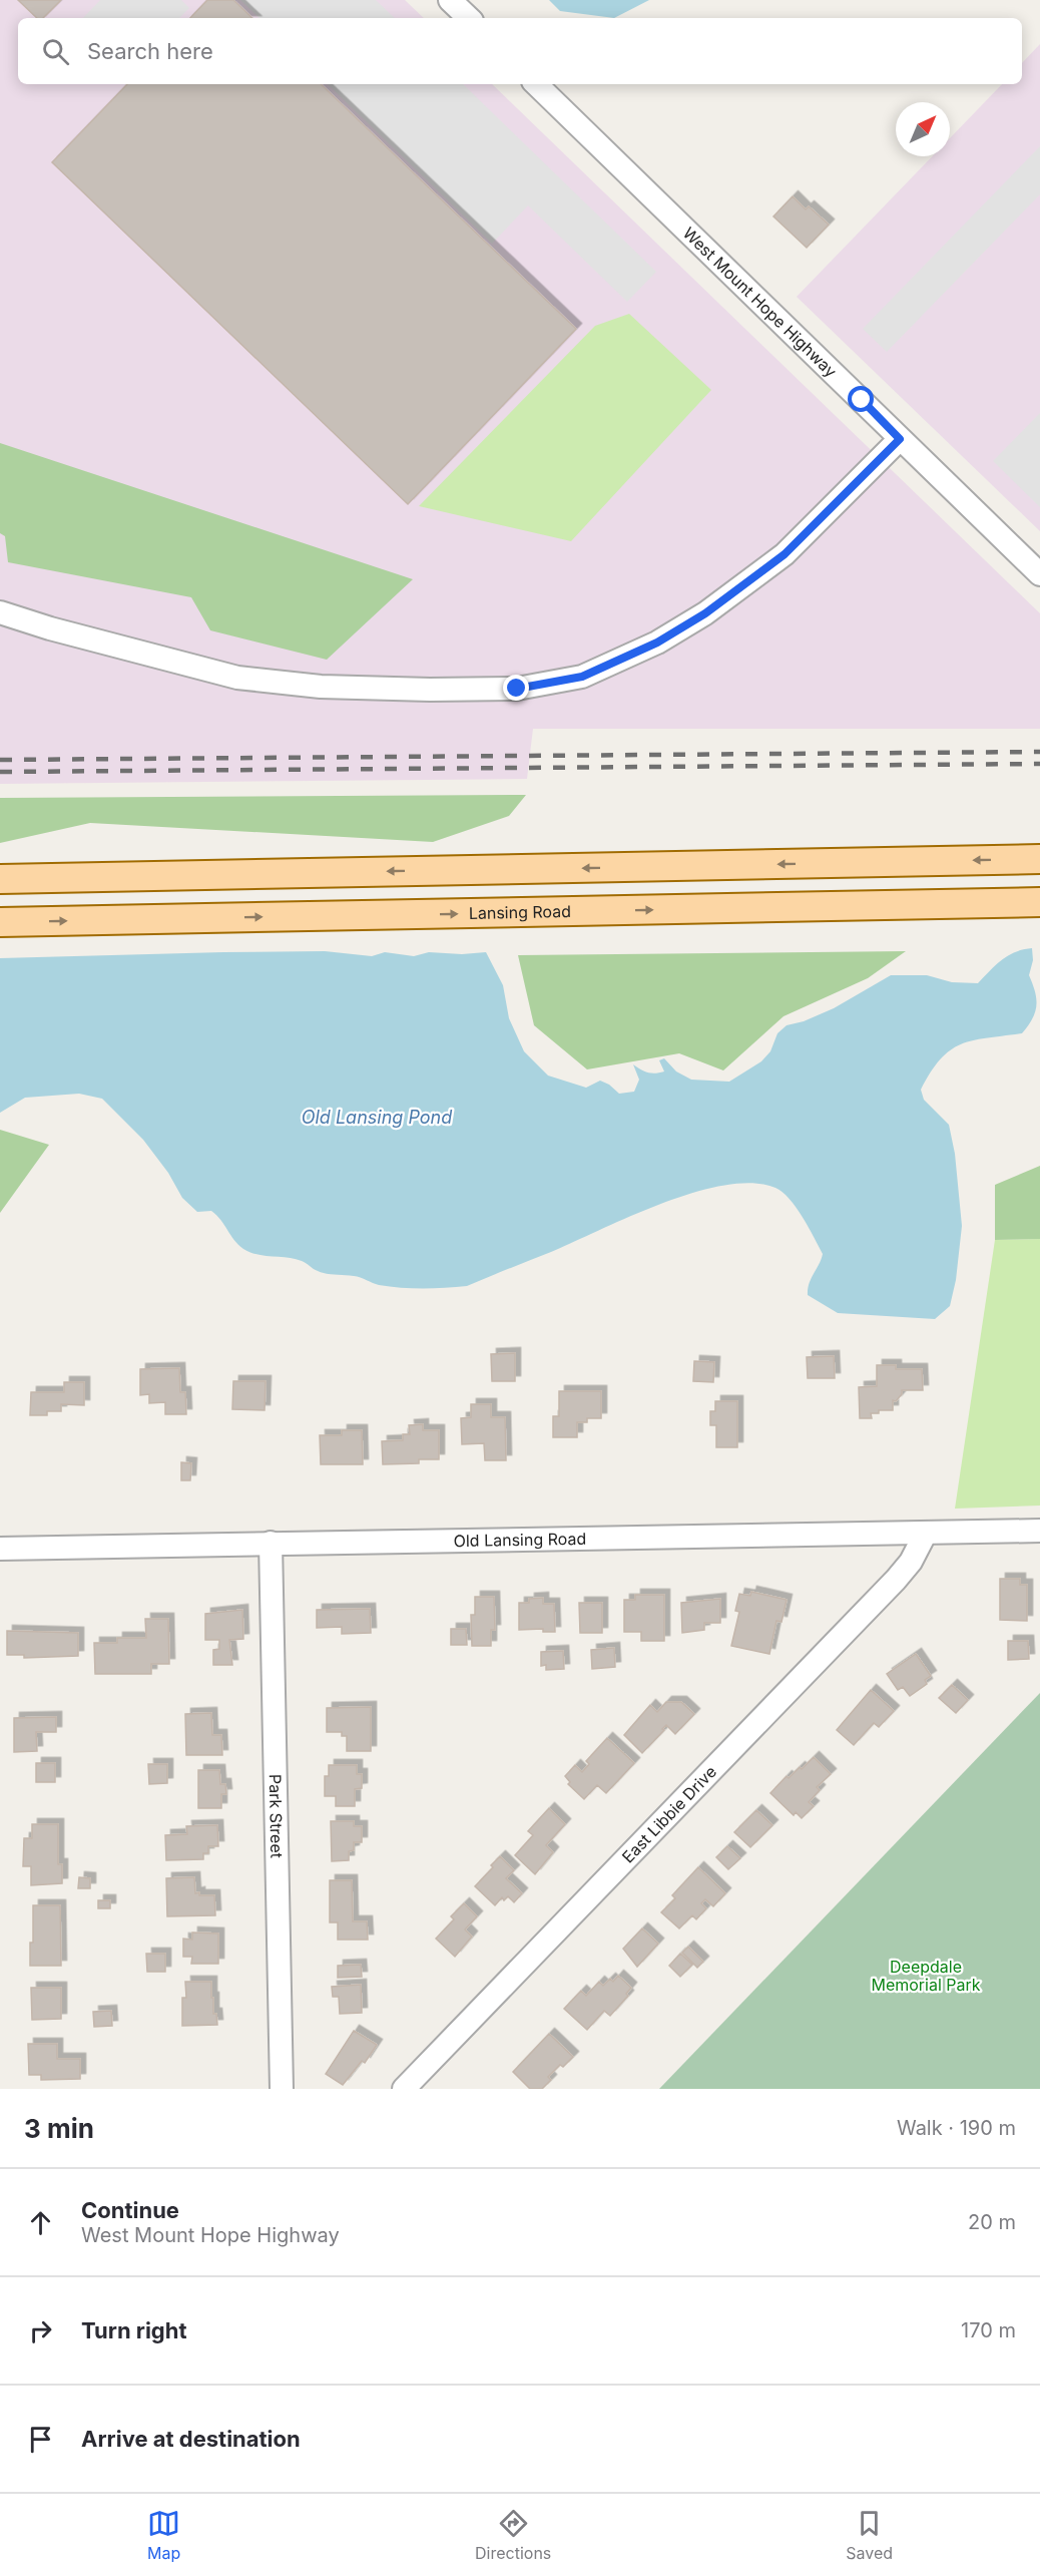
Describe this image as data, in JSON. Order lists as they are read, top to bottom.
{
  "streets": {
    "main road": ["Lansing Road"],
    "street": [
      "West Mount Hope Highway",
      "Old Lansing Road",
      "East Libbie Drive",
      "Park Street"
    ]
  },
  "crossings": [
    ["Old Lansing Road", "East Libbie Drive"],
    ["Old Lansing Road", "Park Street"]
  ],
  "water": ["Old Lansing Pond"],
  "parks": ["Deepdale Memorial Park"],
  "north": "top right",
  "page": {
    "search": "Search here",
    "heading": ["3 min", "Walk · 190 m"],
    "list": [
      ["Continue", "West Mount Hope Highway", "20 m"],
      ["Turn right", "170 m"],
      "Arrive at destination"
    ],
    "nav": ["Map", "Directions", "Saved"]
  }
}
